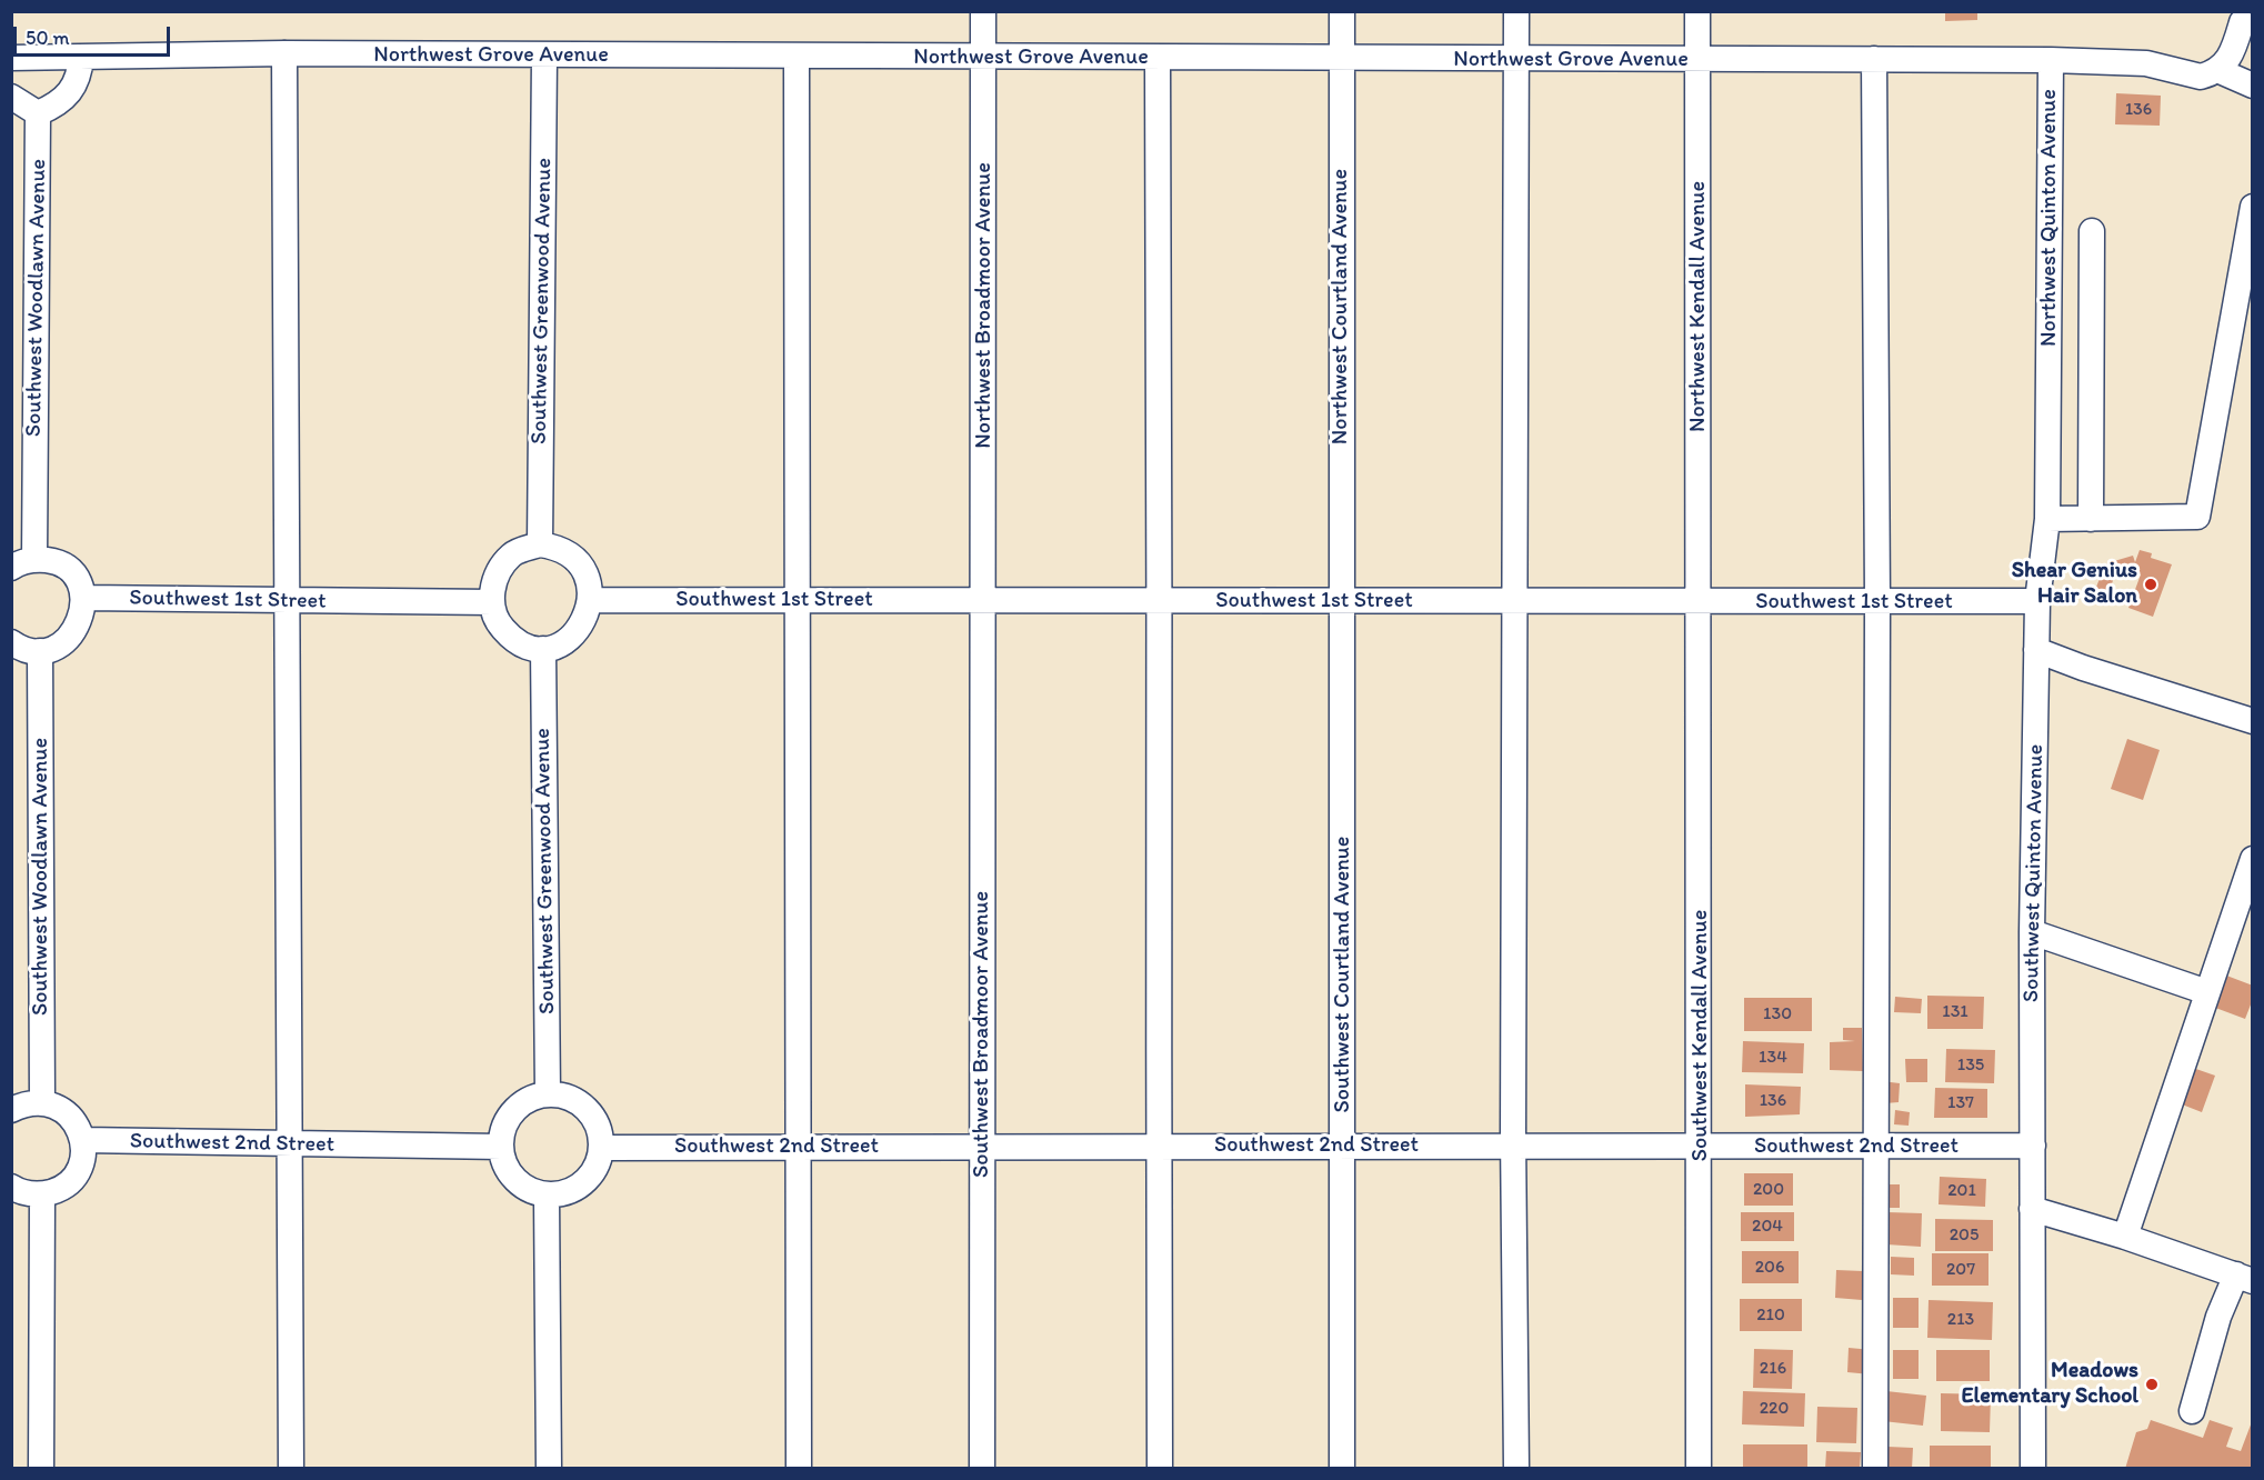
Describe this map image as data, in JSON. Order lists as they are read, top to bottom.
{
  "streets": {
    "street": [
      "Northwest Grove Avenue",
      "Northwest Quinton Avenue",
      "Southwest Woodlawn Avenue",
      "Southwest Greenwood Avenue",
      "Northwest Broadmoor Avenue",
      "Northwest Courtland Avenue",
      "Northwest Kendall Avenue",
      "Southwest 1st Street",
      "Southwest Quinton Avenue",
      "Southwest Courtland Avenue",
      "Southwest Broadmoor Avenue",
      "Southwest Kendall Avenue",
      "Southwest 2nd Street"
    ]
  },
  "crossings": [
    ["Northwest Grove Avenue", "Northwest Quinton Avenue"],
    ["Northwest Grove Avenue", "Southwest Greenwood Avenue"],
    ["Northwest Grove Avenue", "Northwest Broadmoor Avenue"],
    ["Northwest Grove Avenue", "Northwest Courtland Avenue"],
    ["Northwest Grove Avenue", "Northwest Kendall Avenue"],
    ["Northwest Quinton Avenue", "Southwest 1st Street"],
    ["Northwest Quinton Avenue", "Southwest Quinton Avenue"],
    ["Southwest Woodlawn Avenue", "Southwest 1st Street"],
    ["Southwest Greenwood Avenue", "Southwest 1st Street"],
    ["Southwest Greenwood Avenue", "Southwest 2nd Street"],
    ["Northwest Broadmoor Avenue", "Southwest 1st Street"],
    ["Northwest Broadmoor Avenue", "Southwest Broadmoor Avenue"],
    ["Northwest Courtland Avenue", "Southwest 1st Street"],
    ["Northwest Courtland Avenue", "Southwest Courtland Avenue"],
    ["Northwest Kendall Avenue", "Southwest 1st Street"],
    ["Northwest Kendall Avenue", "Southwest Kendall Avenue"],
    ["Southwest 1st Street", "Southwest Quinton Avenue"],
    ["Southwest 1st Street", "Southwest Courtland Avenue"],
    ["Southwest 1st Street", "Southwest Broadmoor Avenue"],
    ["Southwest 1st Street", "Southwest Kendall Avenue"],
    ["Southwest Quinton Avenue", "Southwest 2nd Street"],
    ["Southwest Courtland Avenue", "Southwest 2nd Street"],
    ["Southwest Broadmoor Avenue", "Southwest 2nd Street"],
    ["Southwest Kendall Avenue", "Southwest 2nd Street"]
  ],
  "places": ["Shear Genius Hair Salon", "Meadows Elementary School"],
  "house_numbers": [
    "136",
    "131",
    "130",
    "134",
    "135",
    "136",
    "137",
    "200",
    "201",
    "204",
    "205",
    "206",
    "207",
    "210",
    "213",
    "216",
    "220"
  ],
  "scale_bar": "50 m"
}
